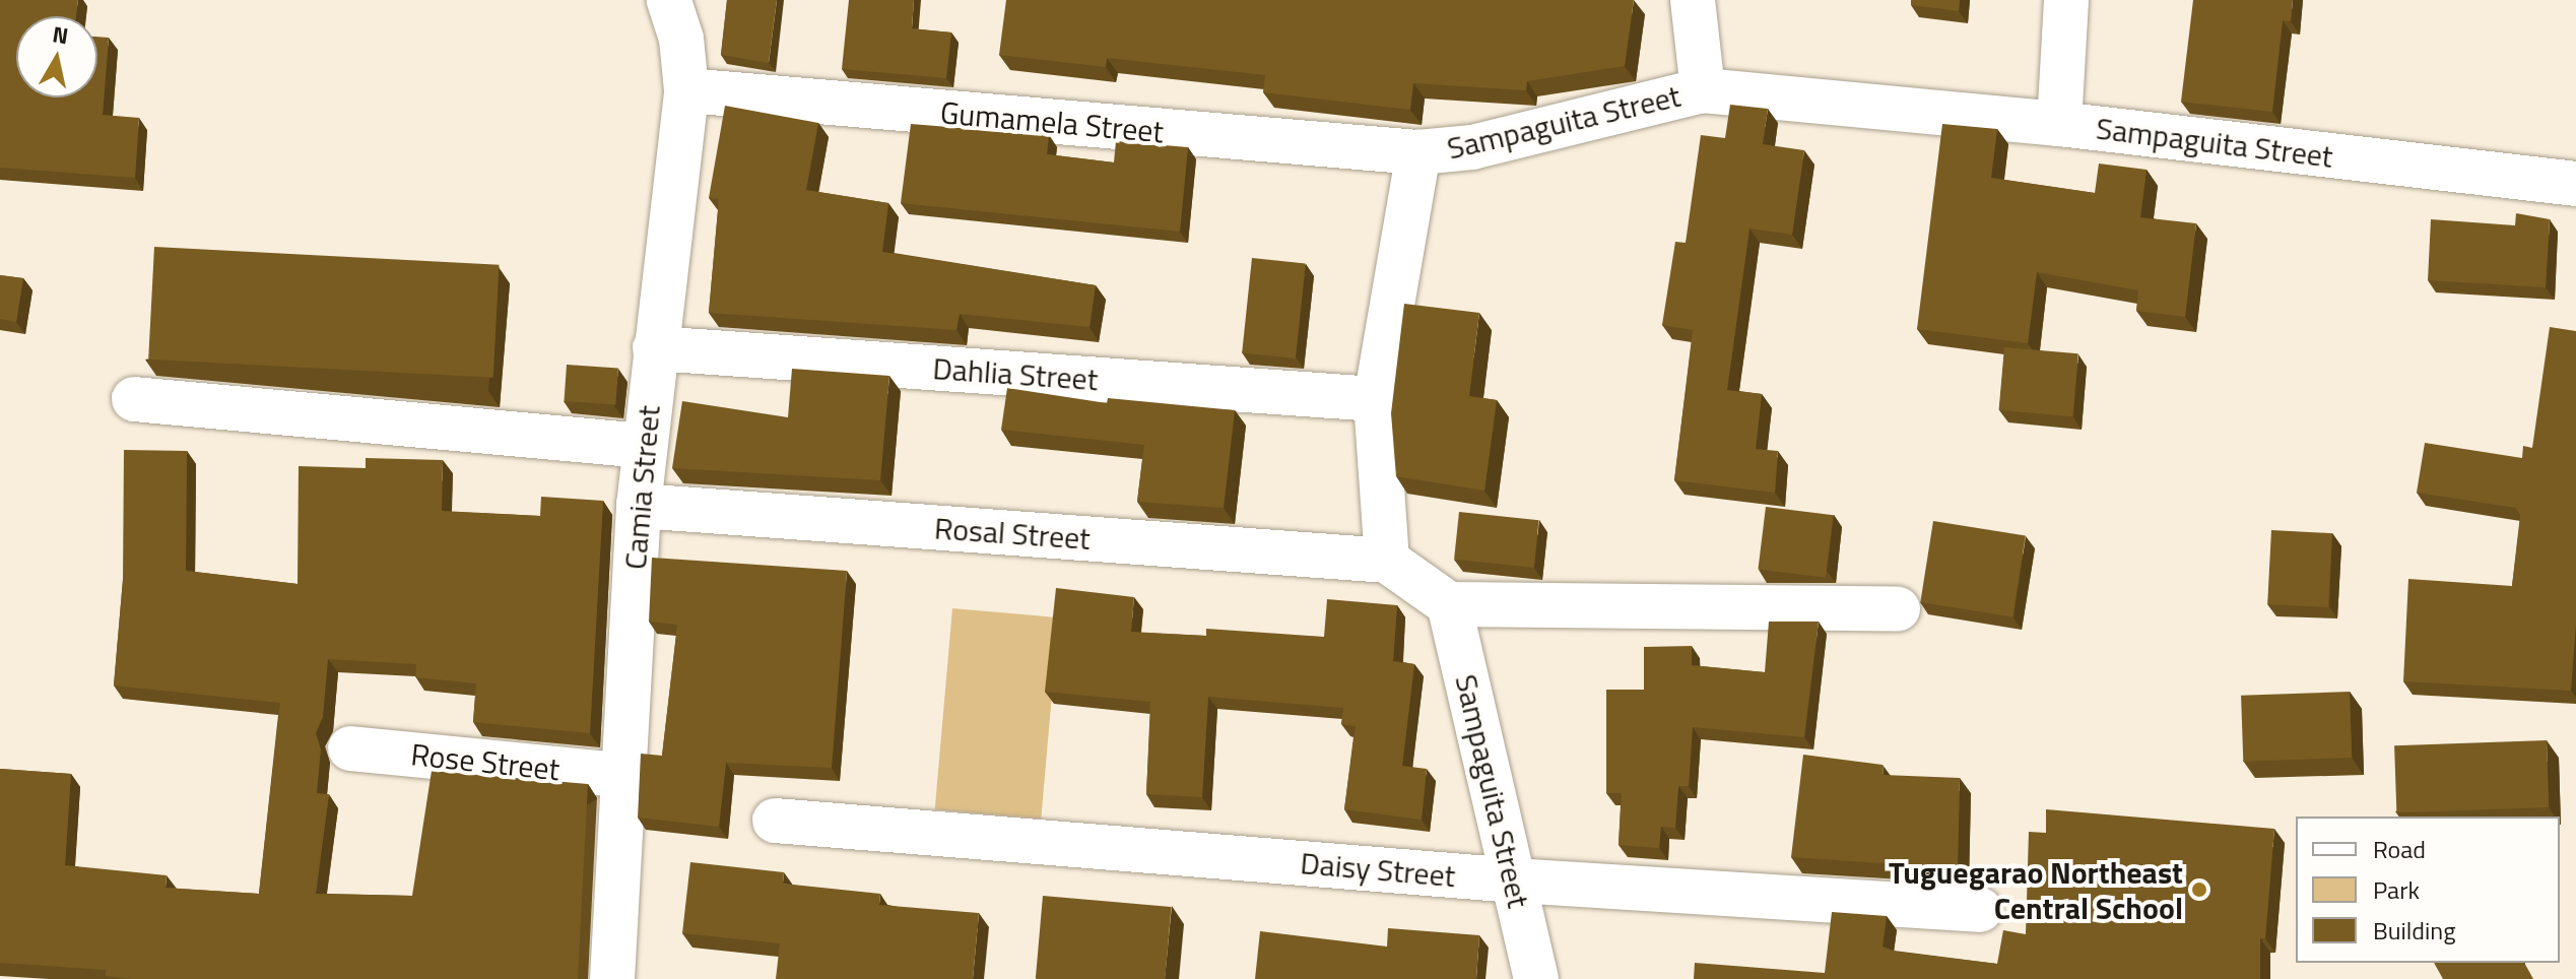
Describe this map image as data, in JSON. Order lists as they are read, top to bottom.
{
  "streets": {
    "street": [
      "Gumamela Street",
      "Sampaguita Street",
      "Dahlia Street",
      "Camia Street",
      "Rosal Street",
      "Rose Street",
      "Daisy Street"
    ]
  },
  "crossings": [
    ["Gumamela Street", "Sampaguita Street"],
    ["Gumamela Street", "Camia Street"],
    ["Sampaguita Street", "Dahlia Street"],
    ["Sampaguita Street", "Rosal Street"],
    ["Sampaguita Street", "Daisy Street"],
    ["Dahlia Street", "Camia Street"],
    ["Camia Street", "Rosal Street"],
    ["Camia Street", "Rose Street"]
  ],
  "places": ["Tuguegarao Northeast Central School"],
  "legend": ["Road", "Park", "Building"],
  "north": "top"
}
